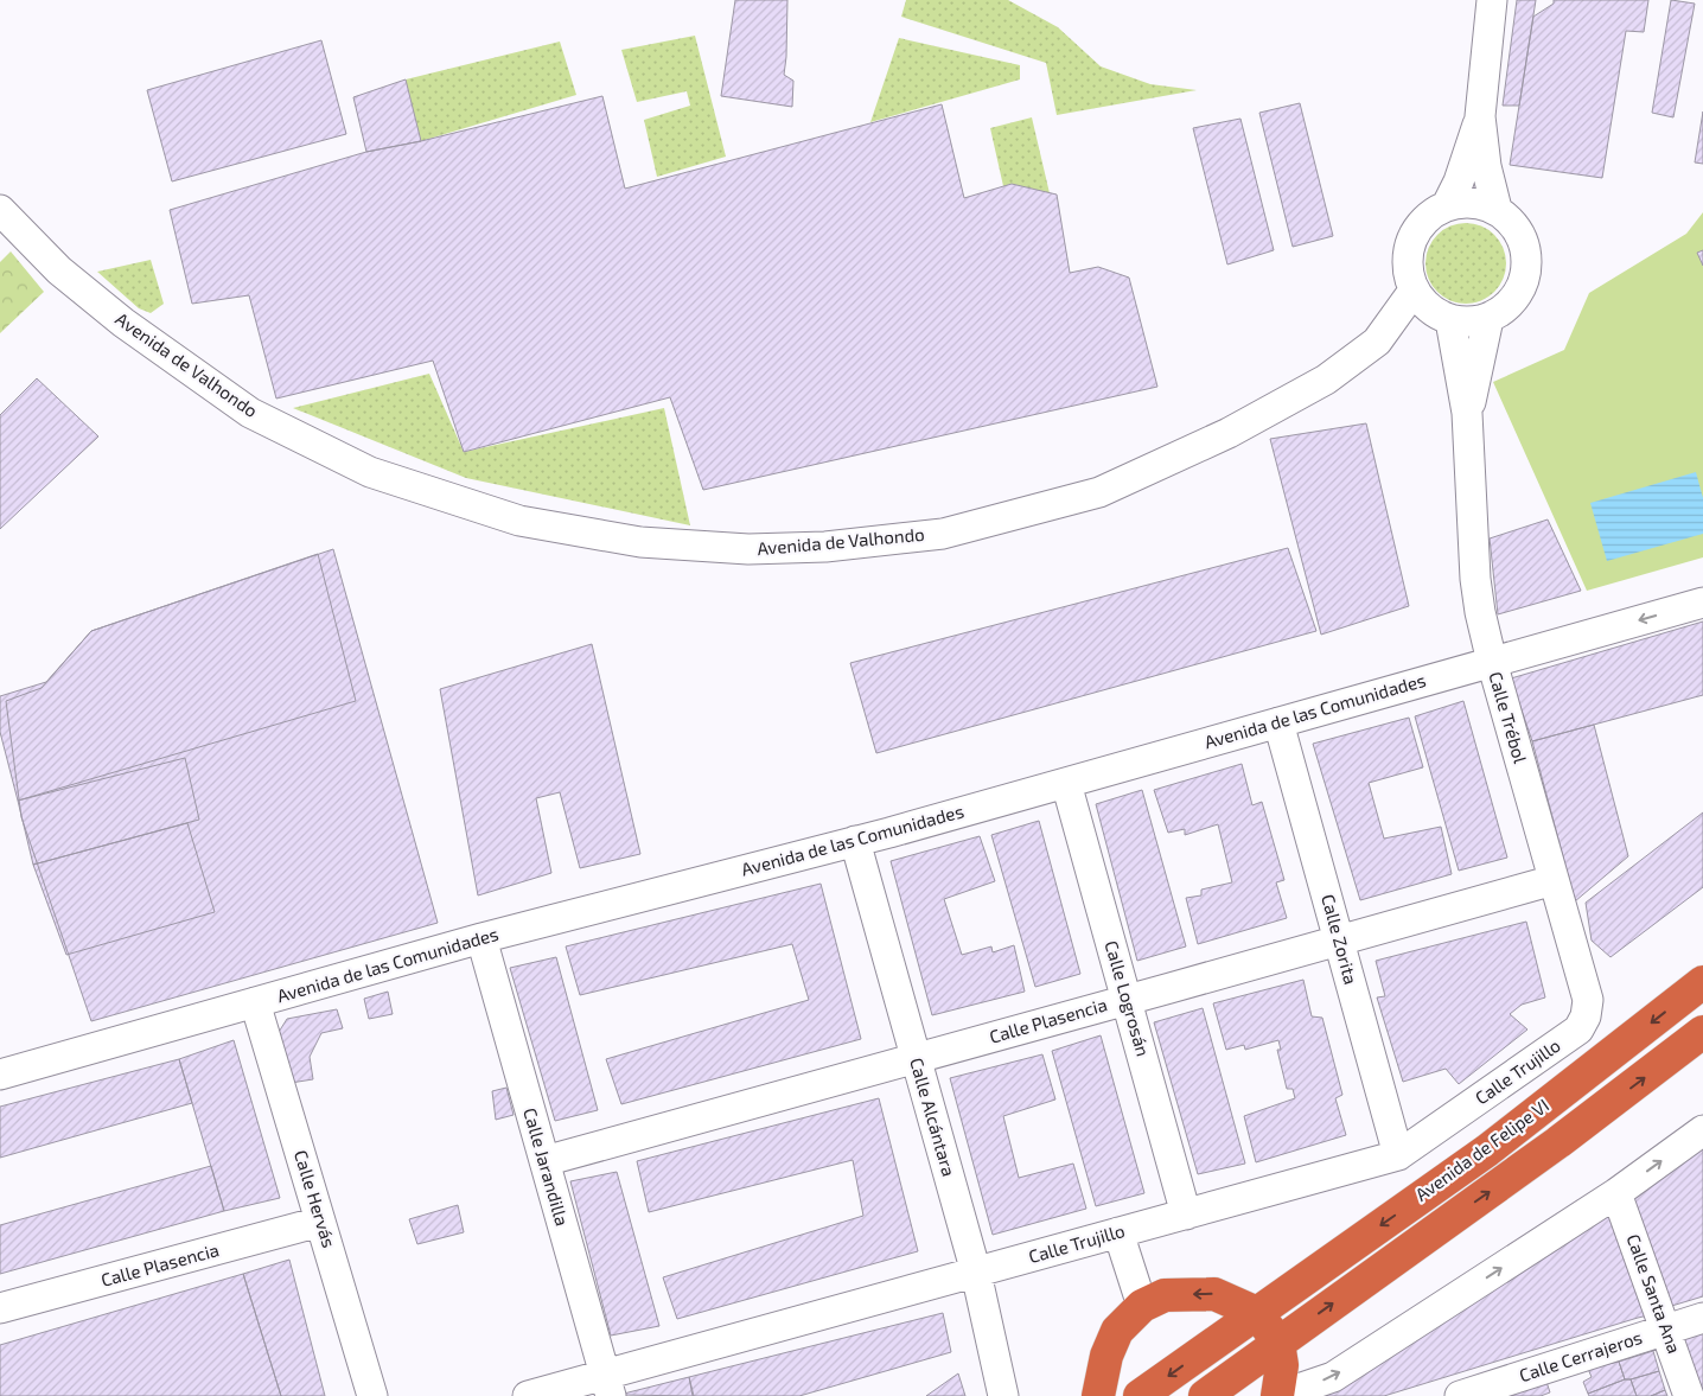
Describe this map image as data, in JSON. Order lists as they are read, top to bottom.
{
  "streets": {
    "highway": ["Avenida de Felipe VI"],
    "street": [
      "Avenida de Valhondo",
      "Avenida de las Comunidades",
      "Calle Trébol",
      "Calle Zorita",
      "Calle Logrosán",
      "Calle Plasencia",
      "Calle Trujillo",
      "Calle Alcántara",
      "Calle Jarandilla",
      "Calle Hervás",
      "Calle Santa Ana",
      "Calle Cerrajeros"
    ]
  },
  "crossings": [
    ["Avenida de Valhondo", "Calle Trébol"],
    ["Avenida de las Comunidades", "Calle Trébol"],
    ["Avenida de las Comunidades", "Calle Zorita"],
    ["Avenida de las Comunidades", "Calle Logrosán"],
    ["Avenida de las Comunidades", "Calle Alcántara"],
    ["Avenida de las Comunidades", "Calle Jarandilla"],
    ["Avenida de las Comunidades", "Calle Hervás"],
    ["Calle Trébol", "Calle Plasencia"],
    ["Calle Trébol", "Calle Trujillo"],
    ["Calle Zorita", "Calle Plasencia"],
    ["Calle Zorita", "Calle Trujillo"],
    ["Calle Logrosán", "Calle Plasencia"],
    ["Calle Logrosán", "Calle Trujillo"],
    ["Calle Plasencia", "Calle Alcántara"],
    ["Calle Plasencia", "Calle Jarandilla"],
    ["Calle Plasencia", "Calle Hervás"],
    ["Calle Trujillo", "Calle Alcántara"],
    ["Calle Trujillo", "Calle Jarandilla"],
    ["Calle Santa Ana", "Calle Cerrajeros"]
  ]
}
